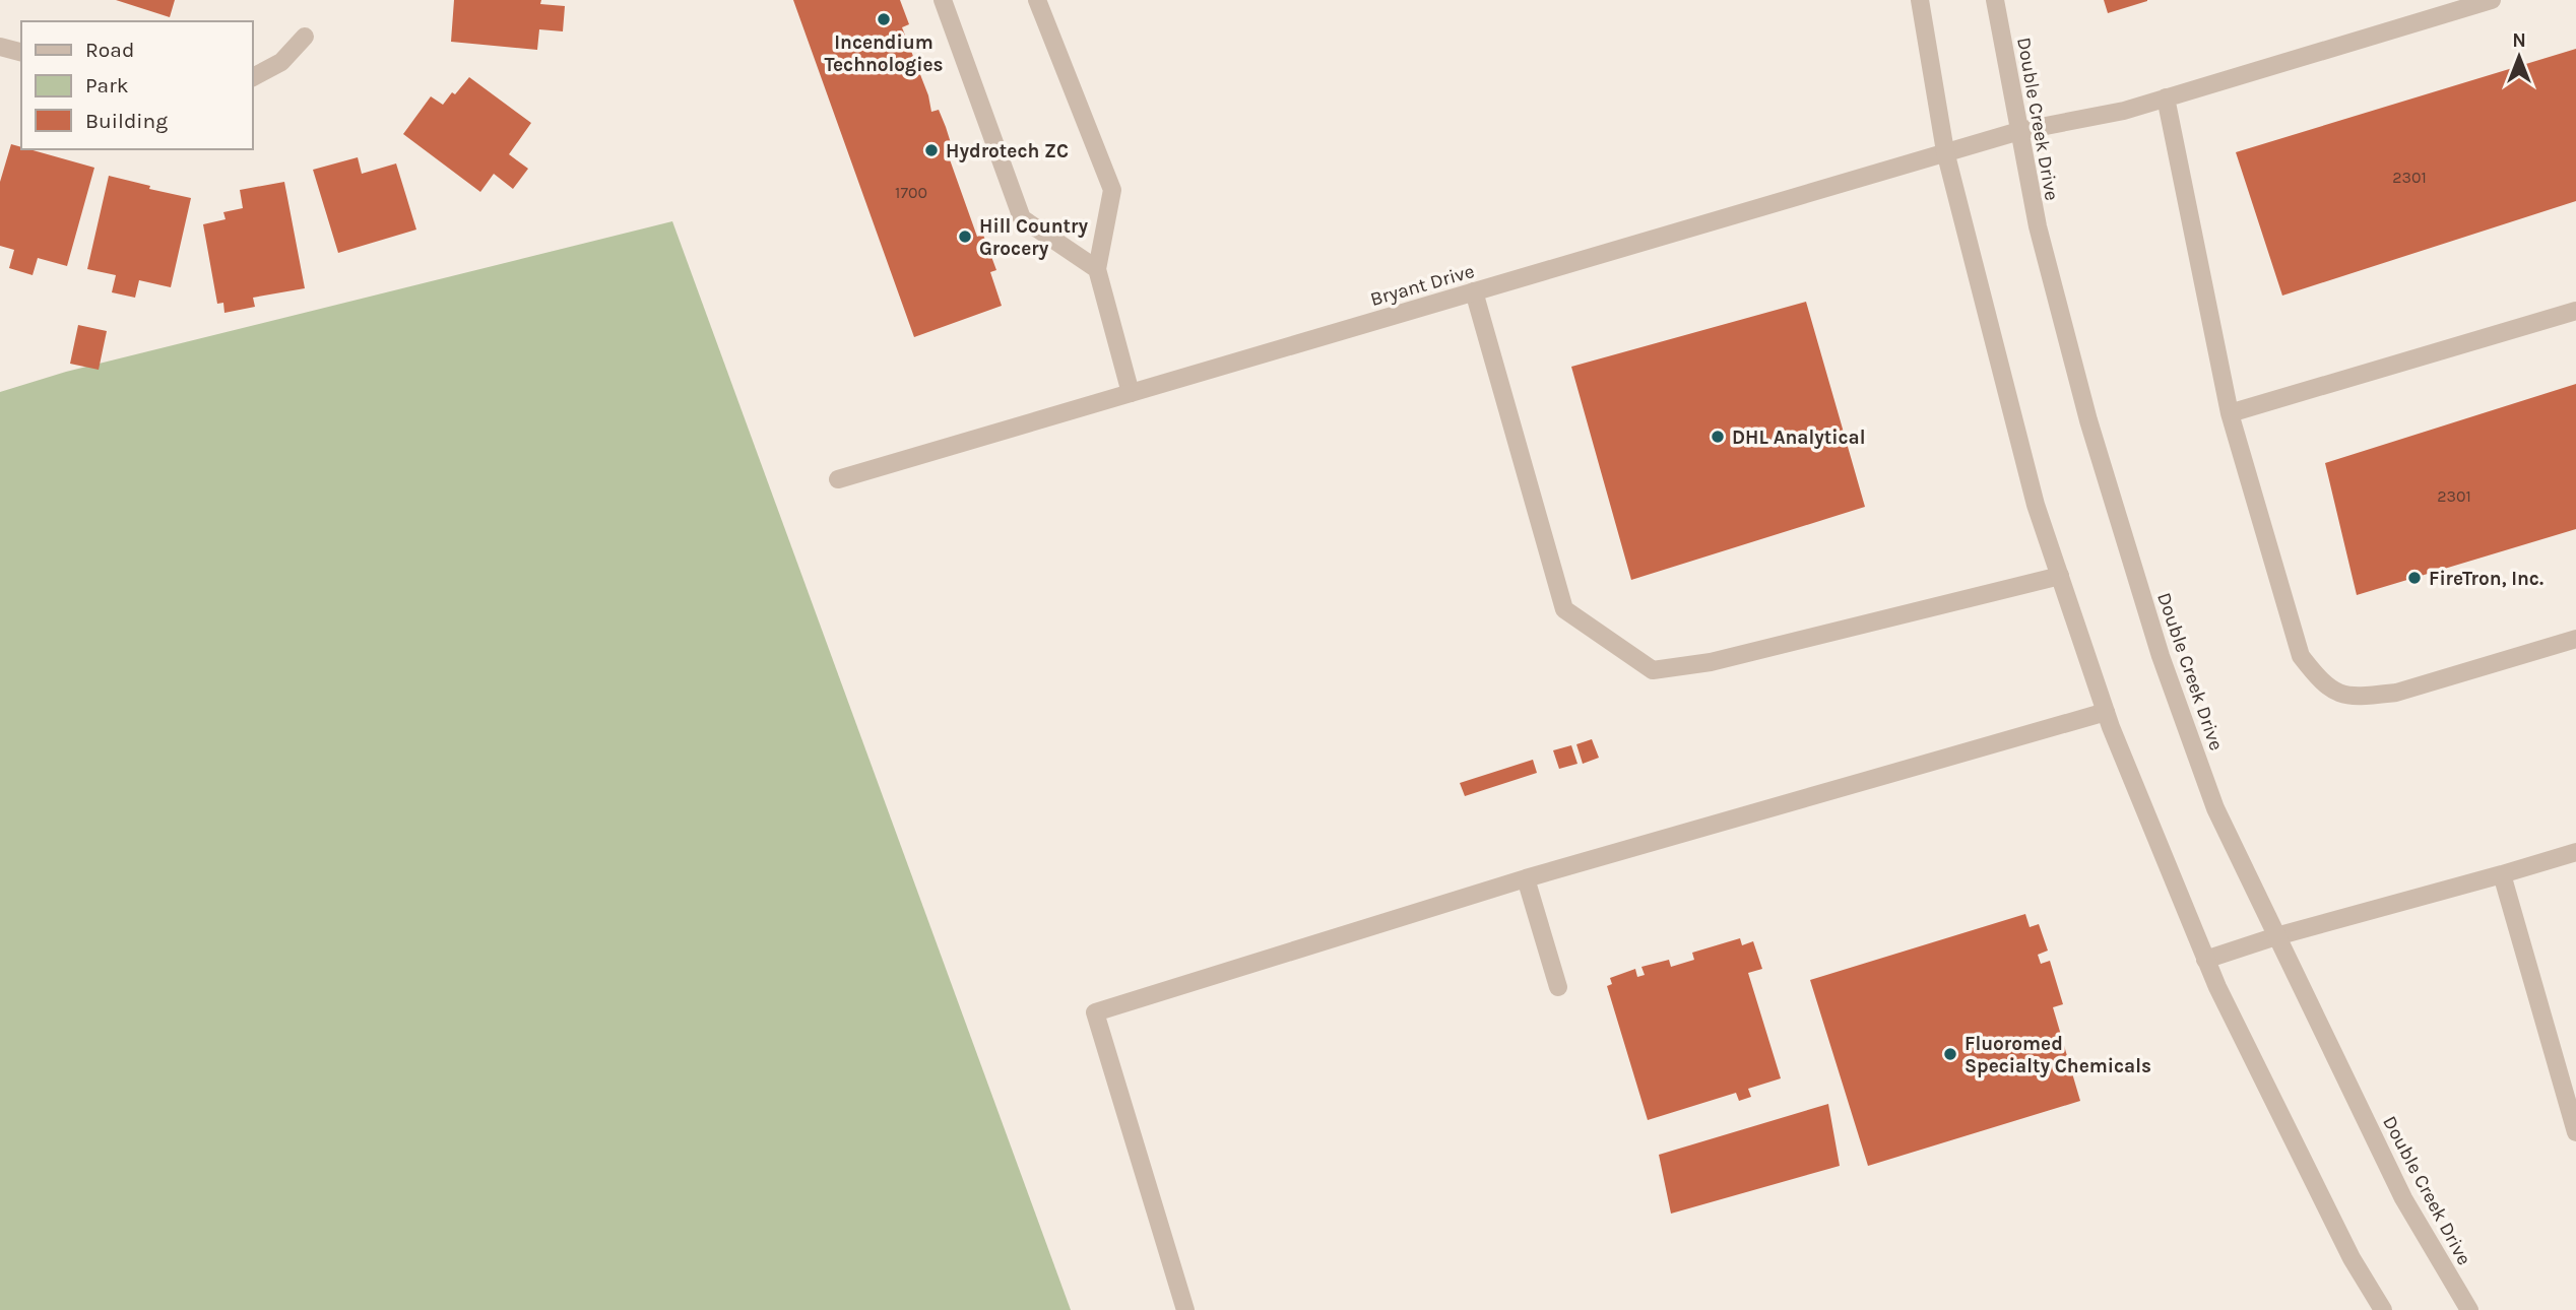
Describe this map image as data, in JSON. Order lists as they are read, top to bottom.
{
  "streets": {
    "street": ["Double Creek Drive", "Bryant Drive"]
  },
  "crossings": [
    ["Double Creek Drive", "Bryant Drive"]
  ],
  "places": [
    "Incendium Technologies",
    "Hydrotech ZC",
    "Hill Country Grocery",
    "DHL Analytical",
    "FireTron, Inc.",
    "Fluoromed Specialty Chemicals"
  ],
  "house_numbers": ["2301", "1700", "2301"],
  "legend": ["Road", "Park", "Building"],
  "north": "top"
}
